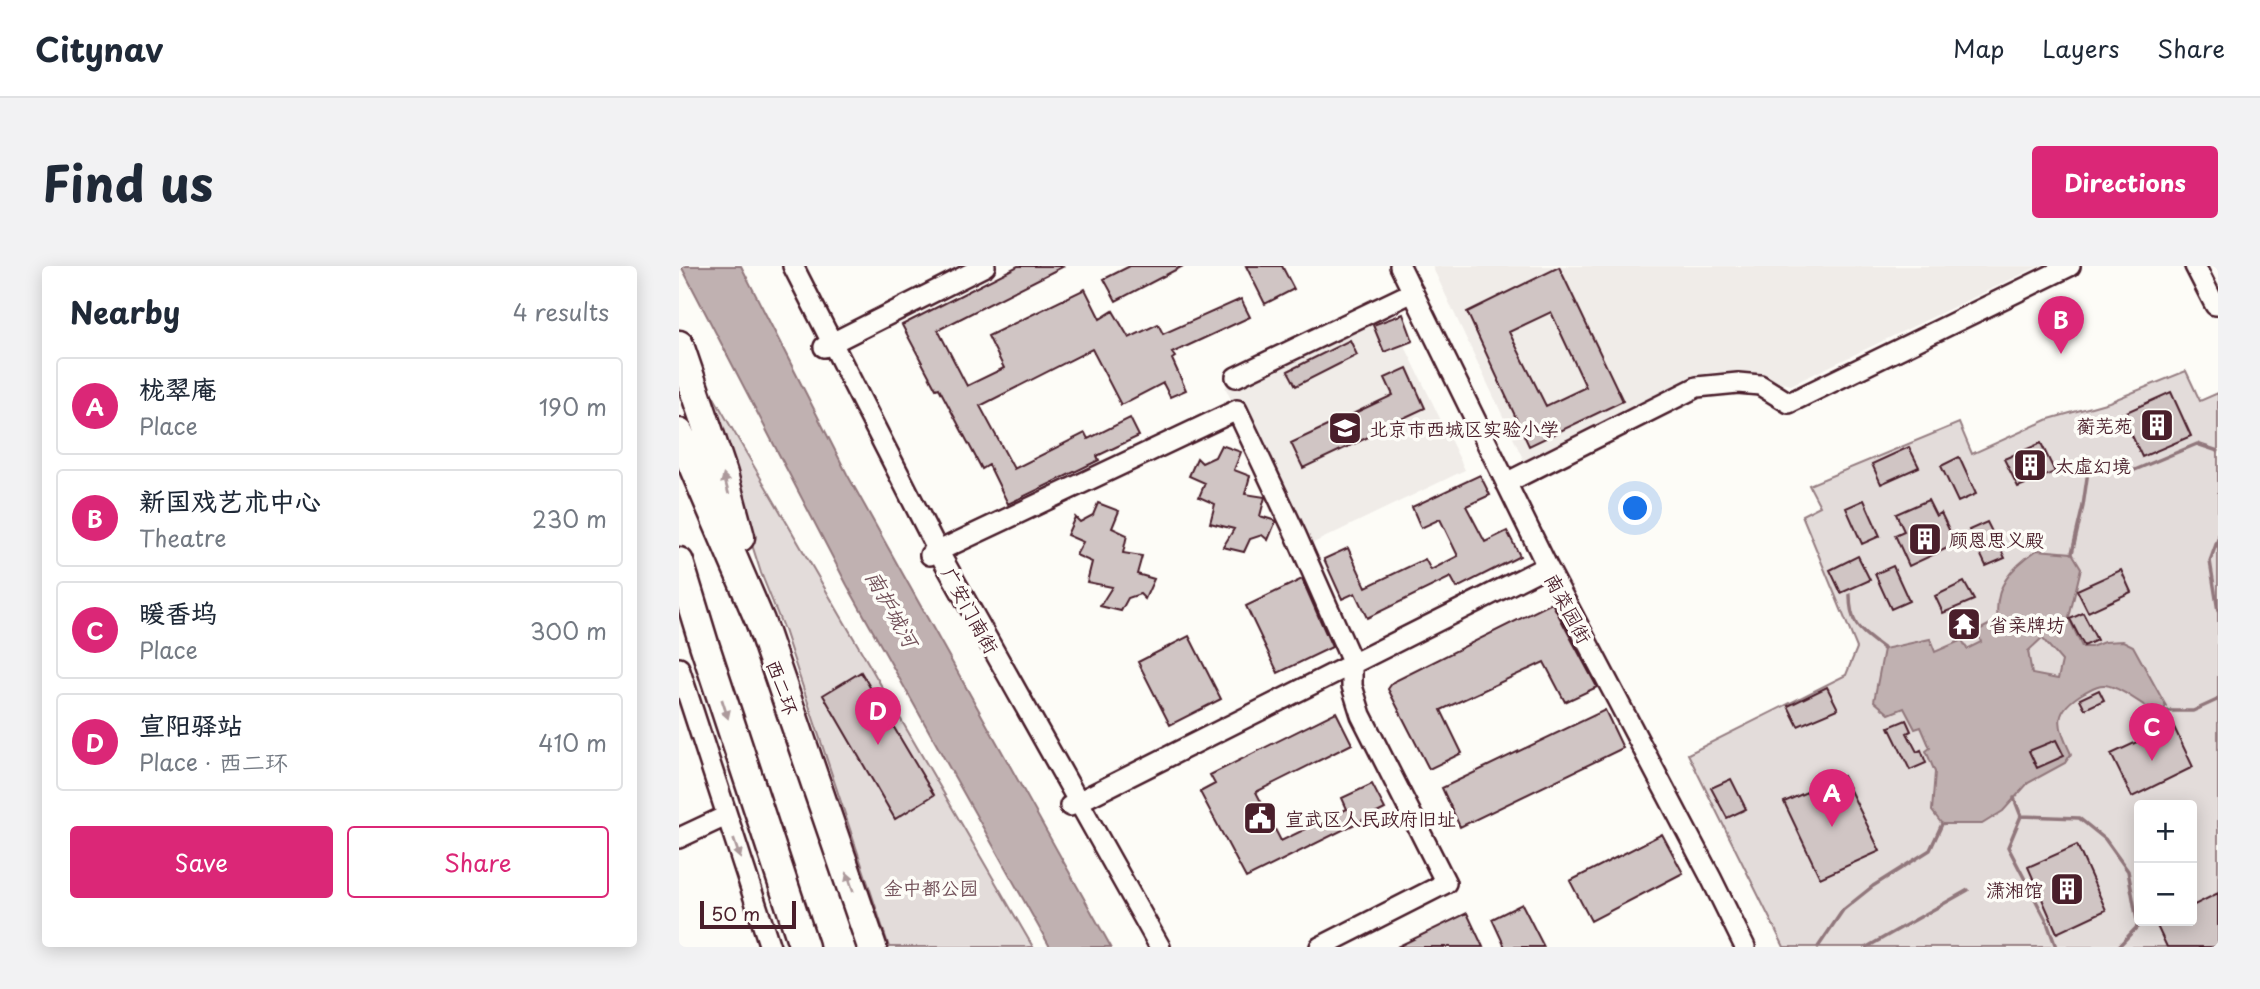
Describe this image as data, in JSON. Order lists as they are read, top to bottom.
{
  "streets": {
    "highway": ["西二环"],
    "street": ["南菜园街", "广安门南街"]
  },
  "water": ["南护城河"],
  "parks": ["金中都公园"],
  "places": {
    "building": [
      "蘅芜苑",
      "太虚幻境",
      "顾恩思义殿",
      "潇湘馆"
    ],
    "school or university": ["北京市西城区实验小学"],
    "temple": ["省亲牌坊"],
    "public building": ["宣武区人民政府旧址"]
  },
  "scale_bar": "50 m",
  "page": {
    "header": "Citynav",
    "nav": ["Map", "Layers", "Share"],
    "title": "Find us",
    "buttons": [
      "Directions",
      ["Save", "Share"]
    ],
    "heading": ["Nearby", "4 results"],
    "pins": [
      "B",
      "D",
      "C",
      "A"
    ],
    "list": [
      {
        "mark": "A",
        "name": "栊翠庵",
        "note": "Place",
        "value": "190 m"
      },
      {
        "mark": "B",
        "name": "新国戏艺术中心",
        "note": "Theatre",
        "value": "230 m"
      },
      {
        "mark": "C",
        "name": "暖香坞",
        "note": "Place",
        "value": "300 m"
      },
      {
        "mark": "D",
        "name": "宣阳驿站",
        "note": "Place · 西二环",
        "value": "410 m"
      }
    ],
    "map_buttons": ["+", "−"],
    "scale": "50 m"
  }
}
